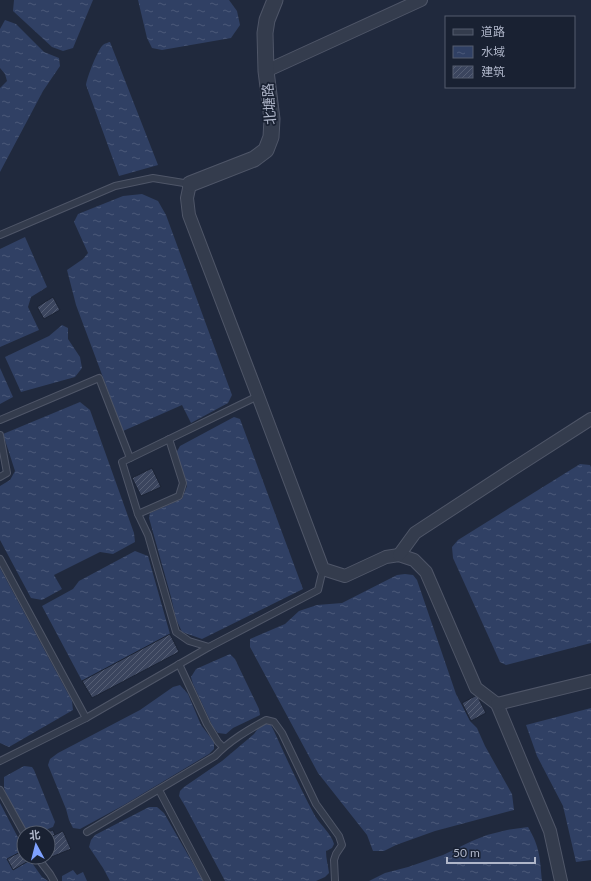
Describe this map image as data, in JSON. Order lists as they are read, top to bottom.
{
  "streets": {
    "street": ["北塘路"]
  },
  "legend": ["道路", "水域", "建筑"],
  "scale_bar": "50 m",
  "north": "top"
}
